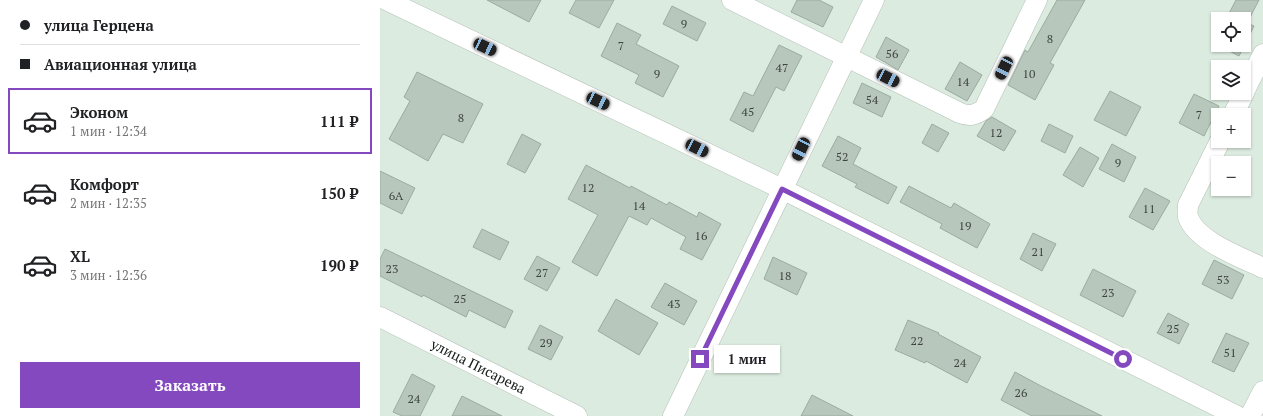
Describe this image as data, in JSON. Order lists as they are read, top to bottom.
{
  "streets": {
    "street": ["улица Писарева"]
  },
  "house_numbers": [
    "9",
    "8",
    "7",
    "56",
    "47",
    "9",
    "10",
    "14",
    "54",
    "45",
    "7",
    "8",
    "12",
    "52",
    "9",
    "12",
    "6А",
    "14",
    "11",
    "19",
    "16",
    "21",
    "23",
    "27",
    "18",
    "53",
    "23",
    "25",
    "43",
    "25",
    "22",
    "29",
    "51",
    "24",
    "26",
    "24"
  ],
  "page": {
    "banner": ["улица Герцена", "Авиационная улица"],
    "map_buttons": ["+", "−"],
    "list": [
      {
        "name": "Эконом",
        "note": "1 мин · 12:34",
        "value": "111 ₽"
      },
      {
        "name": "Комфорт",
        "note": "2 мин · 12:35",
        "value": "150 ₽"
      },
      {
        "name": "XL",
        "note": "3 мин · 12:36",
        "value": "190 ₽"
      }
    ],
    "bubble": "1 мин",
    "buttons": "Заказать"
  }
}
